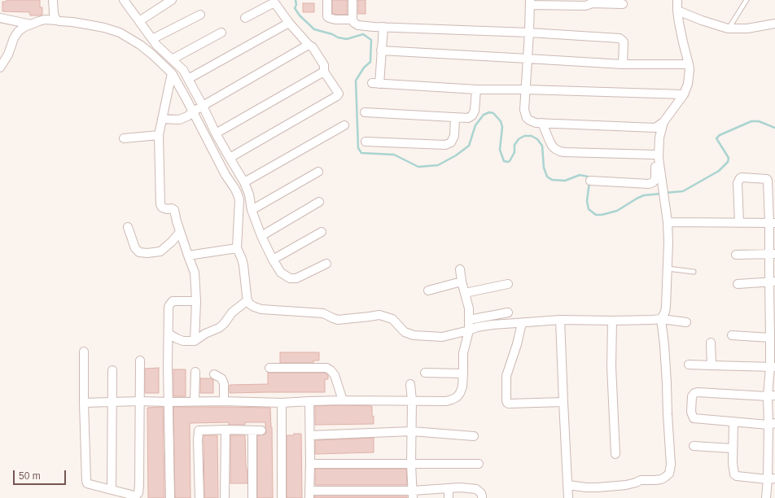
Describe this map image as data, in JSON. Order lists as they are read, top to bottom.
{
  "scale_bar": "50 m"
}
